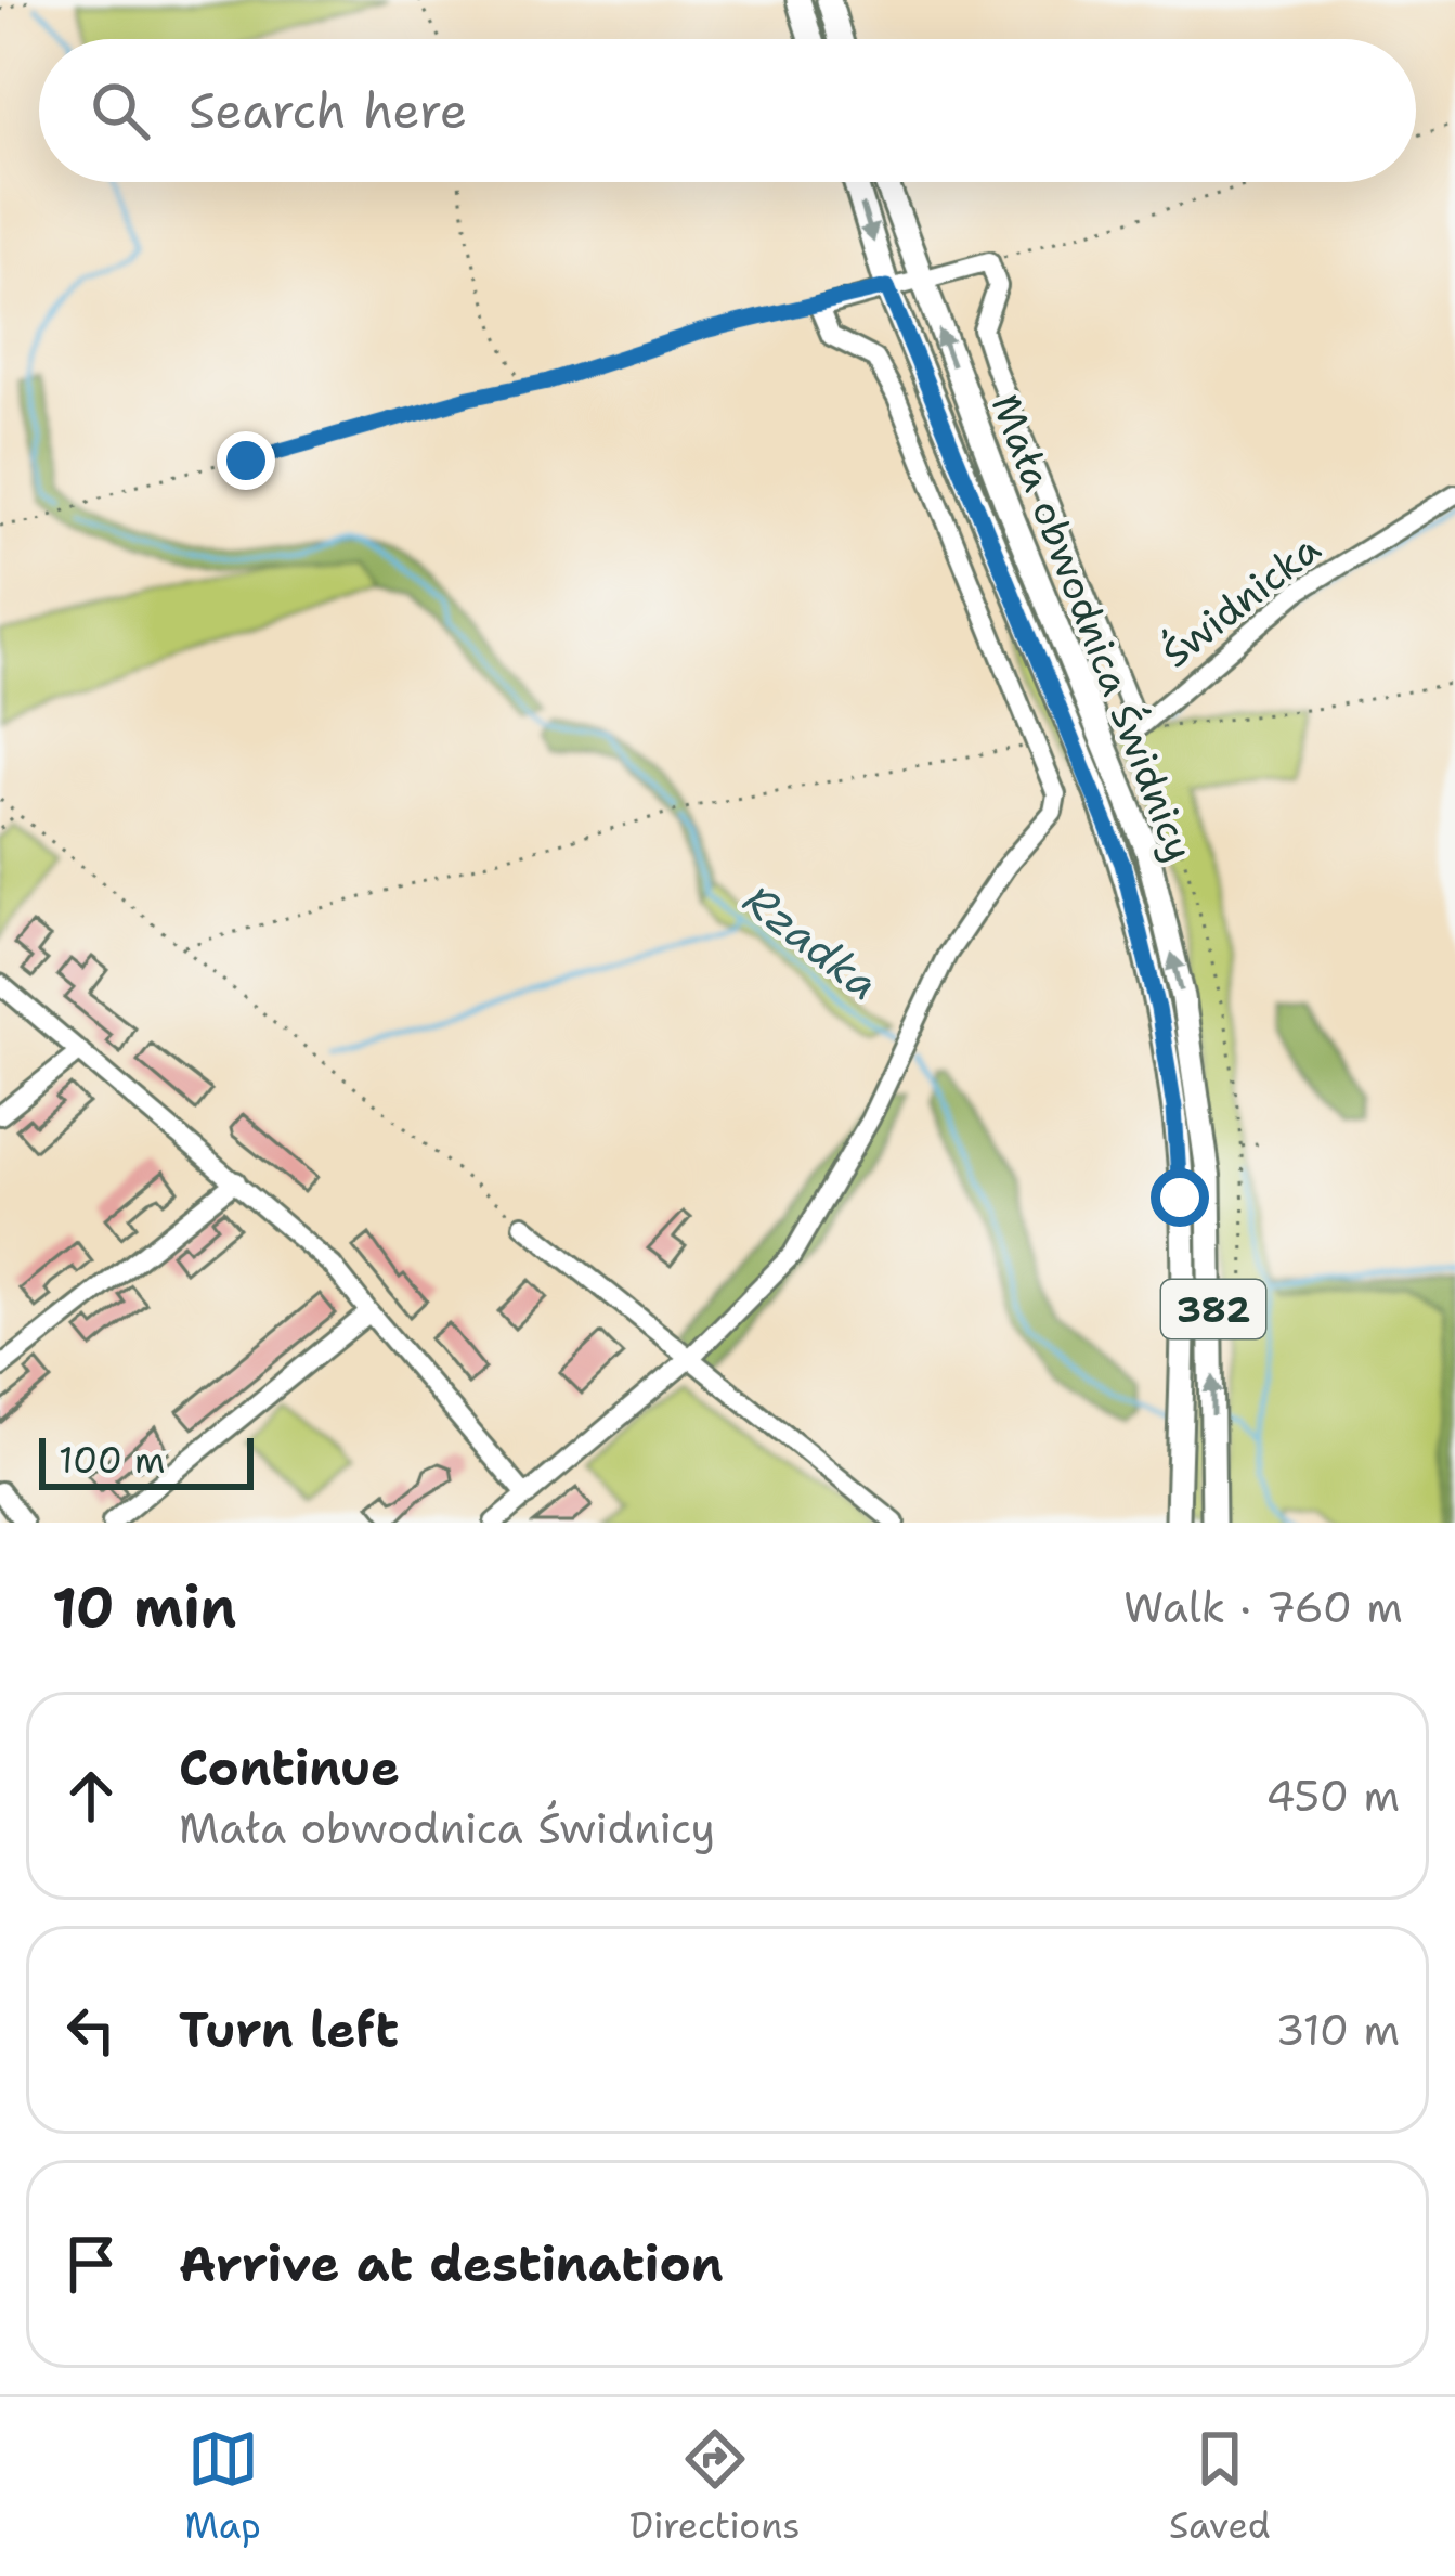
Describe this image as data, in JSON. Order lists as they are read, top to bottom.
{
  "streets": {
    "main road": ["Mała obwodnica Świdnicy", "382"],
    "street": ["Świdnicka"]
  },
  "water": ["Rzadka"],
  "scale_bar": "100 m",
  "page": {
    "search": "Search here",
    "scale": "100 m",
    "heading": ["10 min", "Walk · 760 m"],
    "list": [
      ["Continue", "Mała obwodnica Świdnicy", "450 m"],
      ["Turn left", "310 m"],
      "Arrive at destination"
    ],
    "nav": ["Map", "Directions", "Saved"]
  }
}
